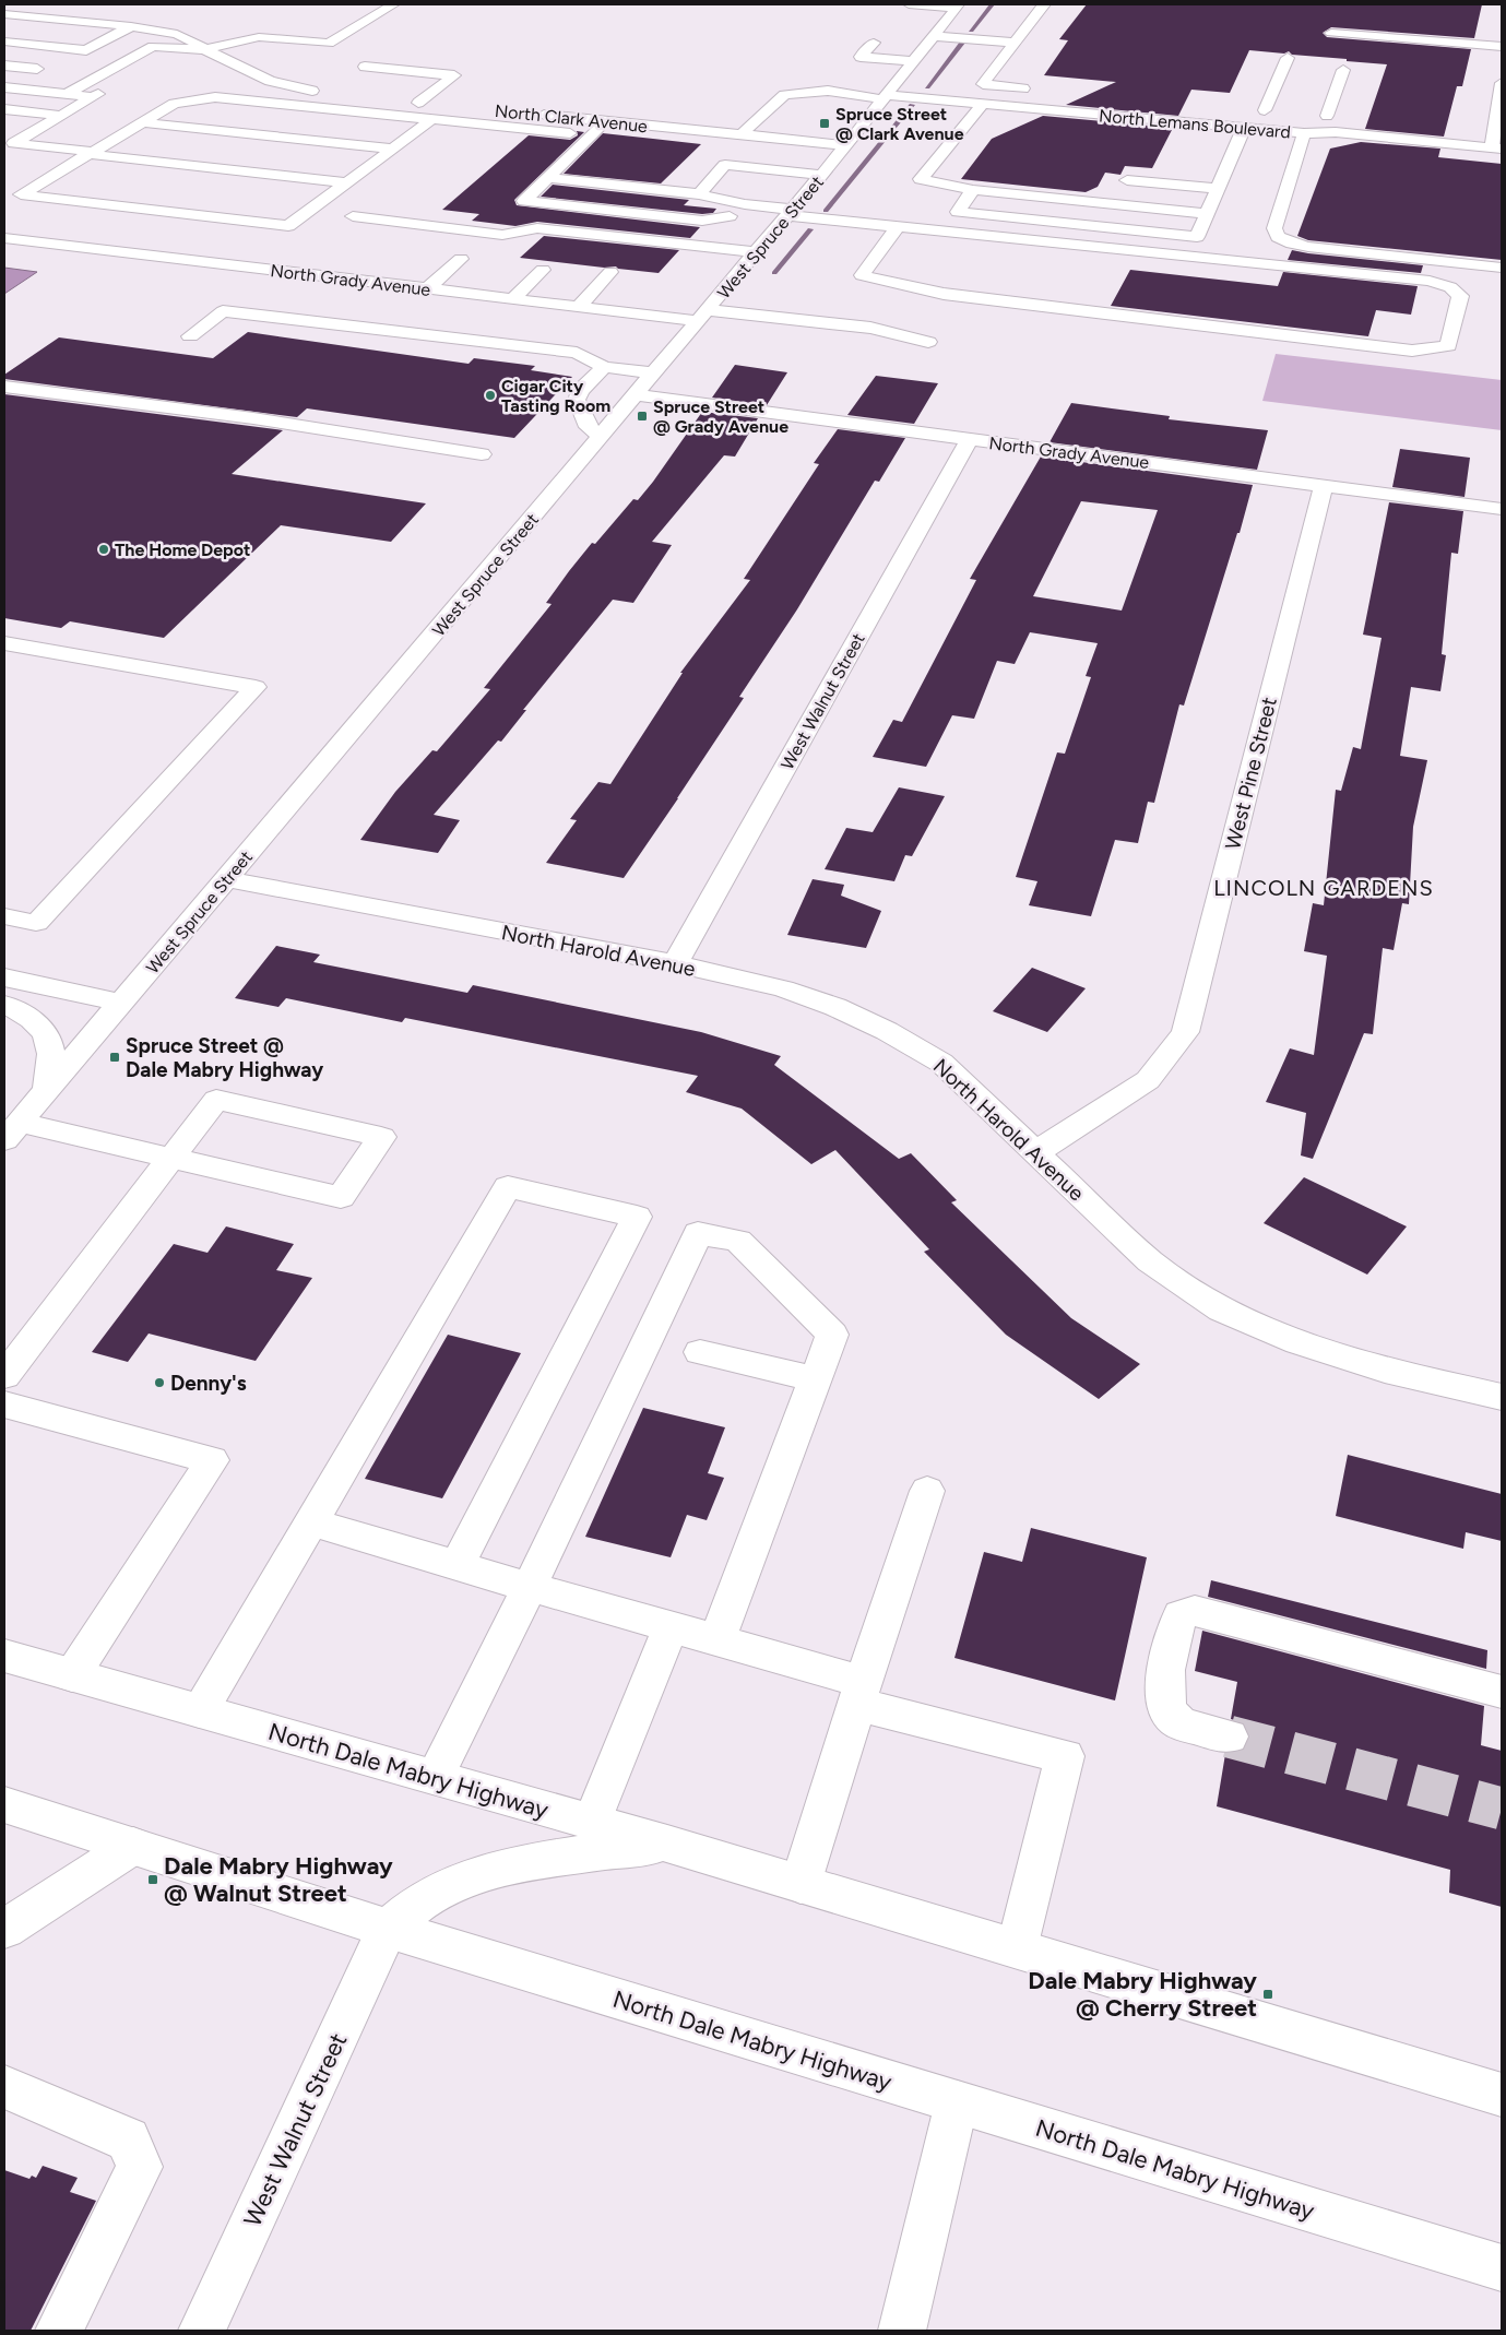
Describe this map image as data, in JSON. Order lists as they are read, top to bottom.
{
  "streets": {
    "street": [
      "North Clark Avenue",
      "North Lemans Boulevard",
      "West Spruce Street",
      "North Grady Avenue",
      "West Walnut Street",
      "West Pine Street",
      "North Harold Avenue",
      "North Dale Mabry Highway"
    ]
  },
  "crossings": [
    ["North Clark Avenue", "North Lemans Boulevard"],
    ["North Clark Avenue", "West Spruce Street"],
    ["North Lemans Boulevard", "West Spruce Street"],
    ["West Spruce Street", "North Grady Avenue"],
    ["West Spruce Street", "North Harold Avenue"],
    ["North Grady Avenue", "West Walnut Street"],
    ["North Grady Avenue", "West Pine Street"],
    ["West Walnut Street", "North Harold Avenue"],
    ["West Walnut Street", "North Dale Mabry Highway"],
    ["West Pine Street", "North Harold Avenue"]
  ],
  "districts": ["LINCOLN GARDENS"],
  "places": {
    "transit": [
      "Spruce Street @ Clark Avenue",
      "Spruce Street @ Grady Avenue",
      "Spruce Street @ Dale Mabry Highway",
      "Dale Mabry Highway @ Walnut Street",
      "Dale Mabry Highway @ Cherry Street"
    ],
    "other": ["Cigar City Tasting Room", "The Home Depot", "Denny's"]
  }
}
